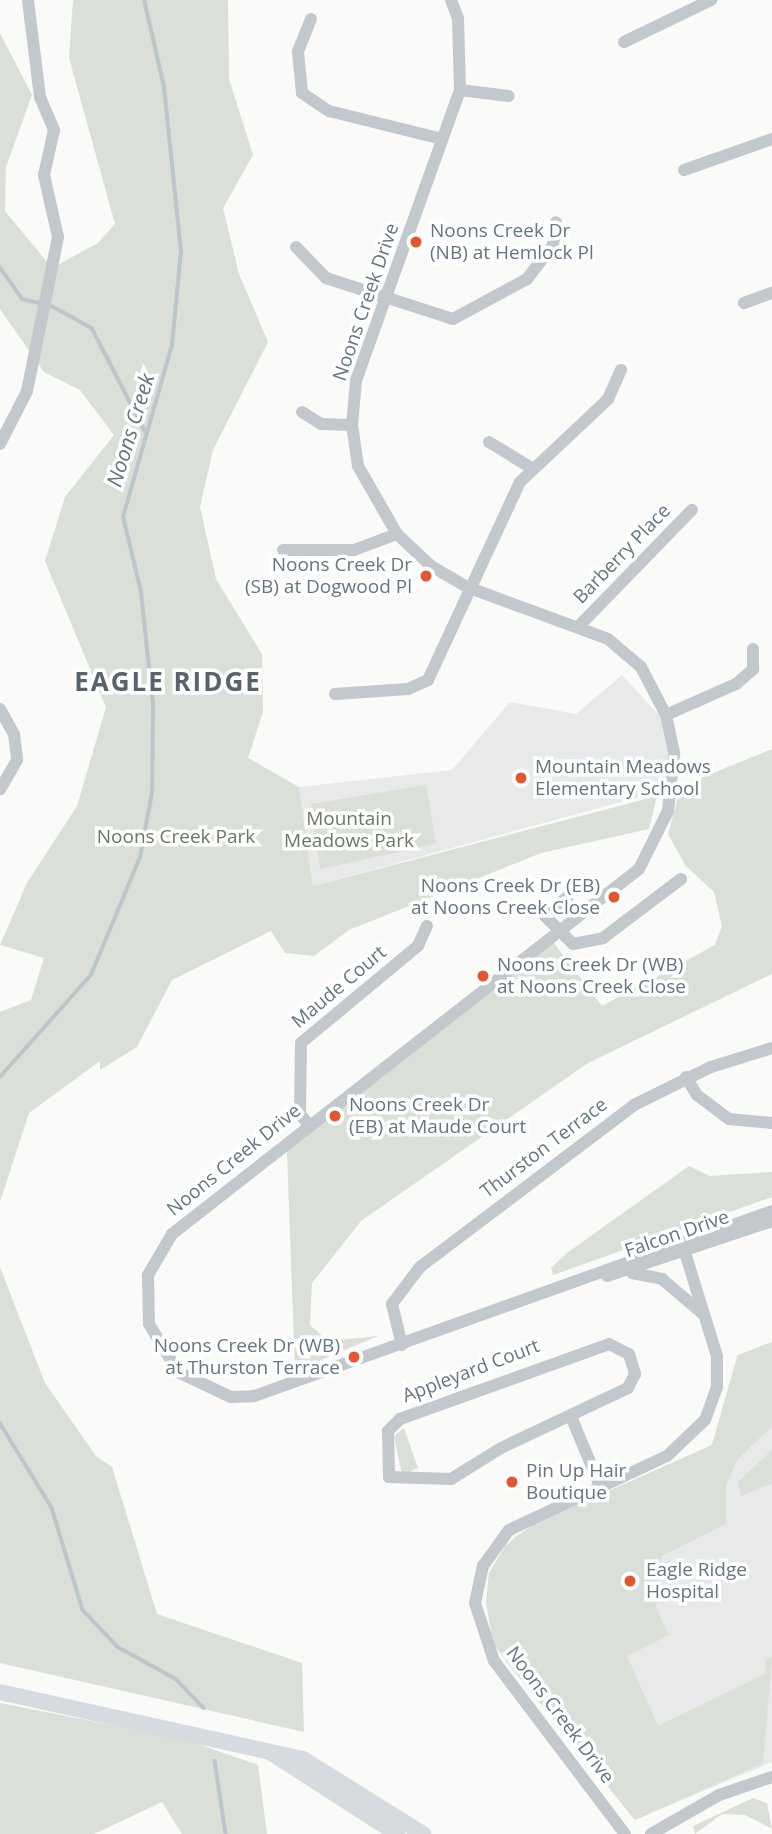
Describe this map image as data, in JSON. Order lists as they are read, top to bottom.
{
  "streets": {
    "street": [
      "Noons Creek Drive",
      "Barberry Place",
      "Maude Court",
      "Thurston Terrace",
      "Falcon Drive",
      "Appleyard Court"
    ]
  },
  "crossings": [
    ["Noons Creek Drive", "Barberry Place"],
    ["Noons Creek Drive", "Maude Court"],
    ["Noons Creek Drive", "Thurston Terrace"],
    ["Noons Creek Drive", "Falcon Drive"]
  ],
  "districts": ["EAGLE RIDGE"],
  "water": ["Noons Creek"],
  "parks": ["Mountain Meadows Park", "Noons Creek Park"],
  "places": [
    "Noons Creek Dr (NB) at Hemlock Pl",
    "Noons Creek Dr (SB) at Dogwood Pl",
    "Mountain Meadows Elementary School",
    "Noons Creek Dr (EB) at Noons Creek Close",
    "Noons Creek Dr (WB) at Noons Creek Close",
    "Noons Creek Dr (EB) at Maude Court",
    "Noons Creek Dr (WB) at Thurston Terrace",
    "Pin Up Hair Boutique",
    "Eagle Ridge Hospital"
  ]
}
